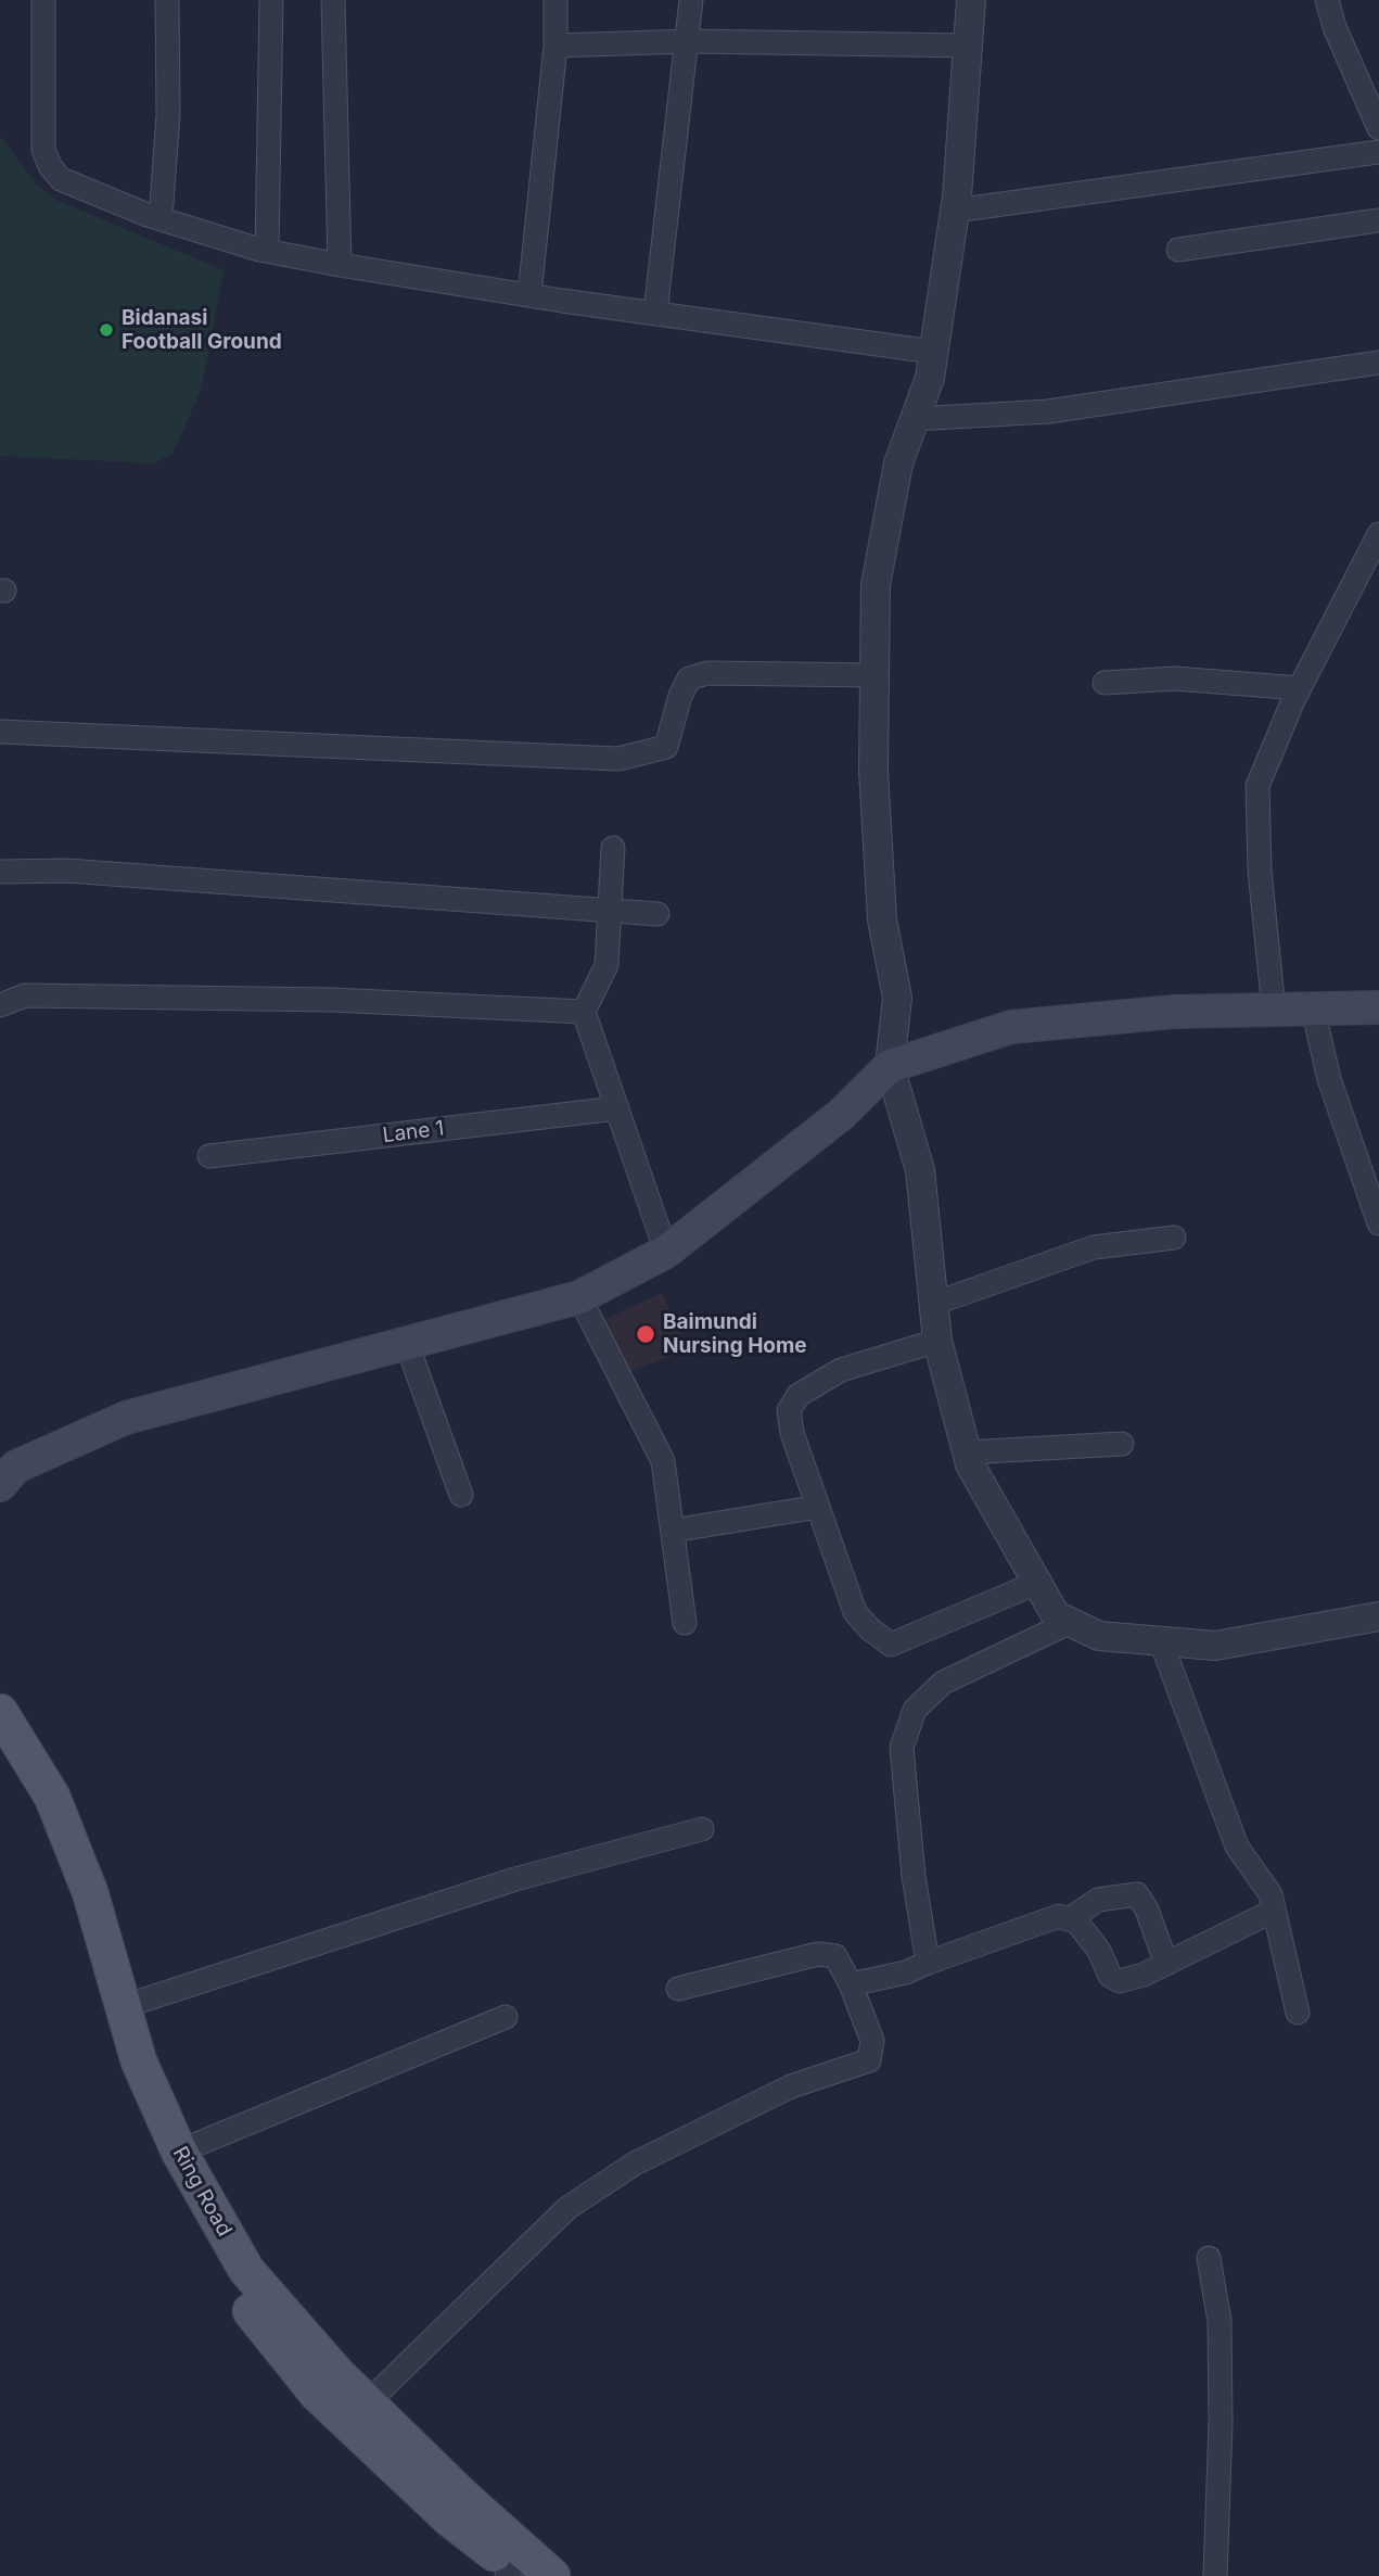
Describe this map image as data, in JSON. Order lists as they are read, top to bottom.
{
  "streets": {
    "main road": ["Ring Road"],
    "street": ["Lane 1"]
  },
  "places": ["Bidanasi Football Ground", "Baimundi Nursing Home"]
}
